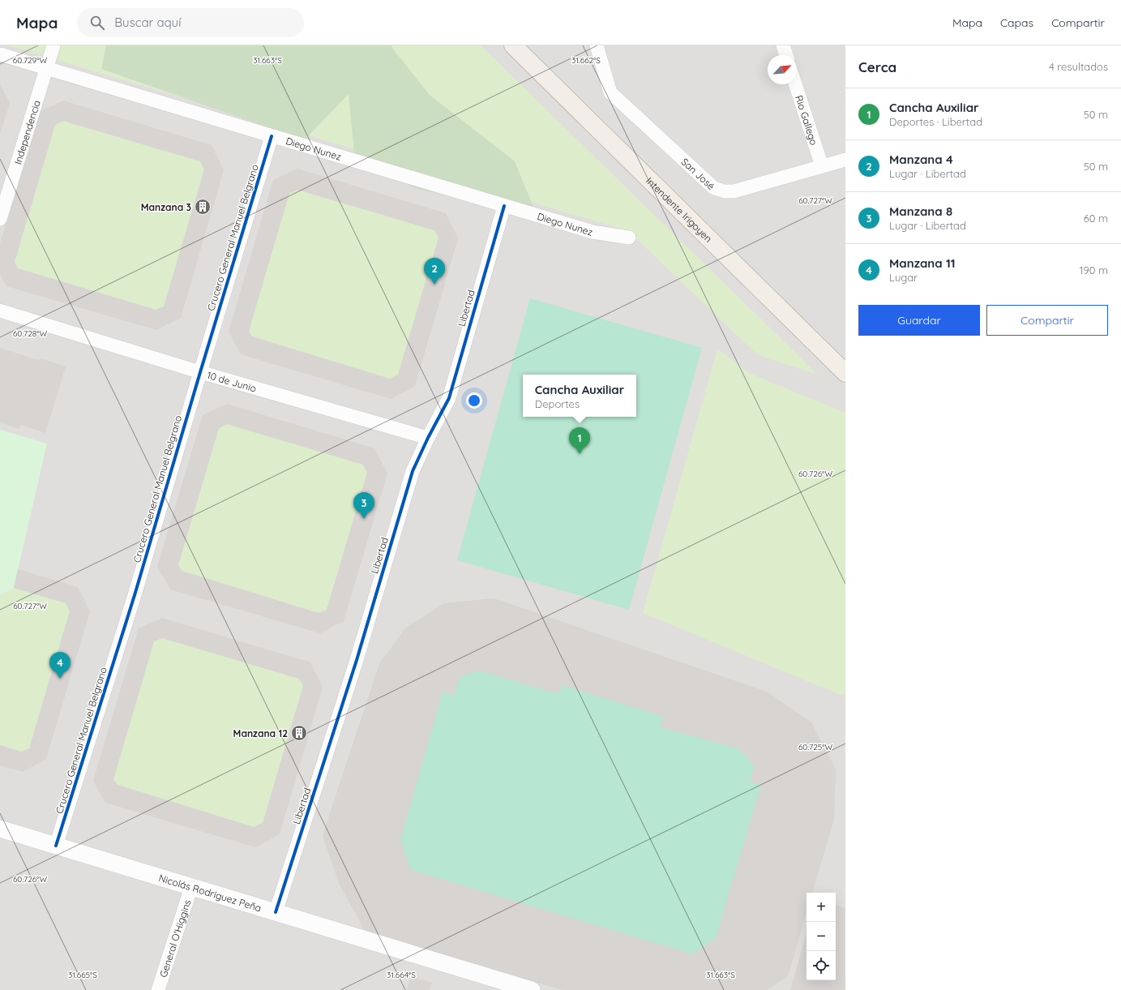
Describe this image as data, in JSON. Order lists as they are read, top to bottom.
{
  "streets": {
    "main road": ["Intendente Irigoyen"],
    "street": [
      "Rio Gallego",
      "Independencia",
      "Diego Nunez",
      "San José",
      "Crucero General Manuel Belgrano",
      "Libertad",
      "10 de Junio",
      "Nicolás Rodríguez Peña",
      "General O'Higgins"
    ]
  },
  "crossings": [
    ["Rio Gallego", "San José"],
    ["Independencia", "Diego Nunez"],
    ["Diego Nunez", "Crucero General Manuel Belgrano"],
    ["Diego Nunez", "Libertad"],
    ["Crucero General Manuel Belgrano", "10 de Junio"],
    ["Crucero General Manuel Belgrano", "Nicolás Rodríguez Peña"],
    ["Libertad", "10 de Junio"],
    ["Libertad", "Nicolás Rodríguez Peña"],
    ["Nicolás Rodríguez Peña", "General O'Higgins"]
  ],
  "places": {
    "building": ["Manzana 3", "Manzana 12"]
  },
  "north": "top right",
  "page": {
    "header": "Mapa",
    "search": "Buscar aquí",
    "nav": ["Mapa", "Capas", "Compartir"],
    "heading": ["Cerca", "4 resultados"],
    "list": [
      {
        "mark": "1",
        "name": "Cancha Auxiliar",
        "note": "Deportes · Libertad",
        "value": "50 m"
      },
      {
        "mark": "2",
        "name": "Manzana 4",
        "note": "Lugar · Libertad",
        "value": "50 m"
      },
      {
        "mark": "3",
        "name": "Manzana 8",
        "note": "Lugar · Libertad",
        "value": "60 m"
      },
      {
        "mark": "4",
        "name": "Manzana 11",
        "note": "Lugar",
        "value": "190 m"
      }
    ],
    "pins": [
      "2",
      "1",
      "3",
      "4"
    ],
    "buttons": ["Guardar", "Compartir"],
    "popup": ["Cancha Auxiliar", "Deportes"],
    "map_buttons": ["+", "−"]
  },
  "coordinates": [
    "60.729°W",
    "31.663°S",
    "31.662°S",
    "60.727°W",
    "60.728°W",
    "60.726°W",
    "60.725°W",
    "31.665°S",
    "31.664°S"
  ]
}
